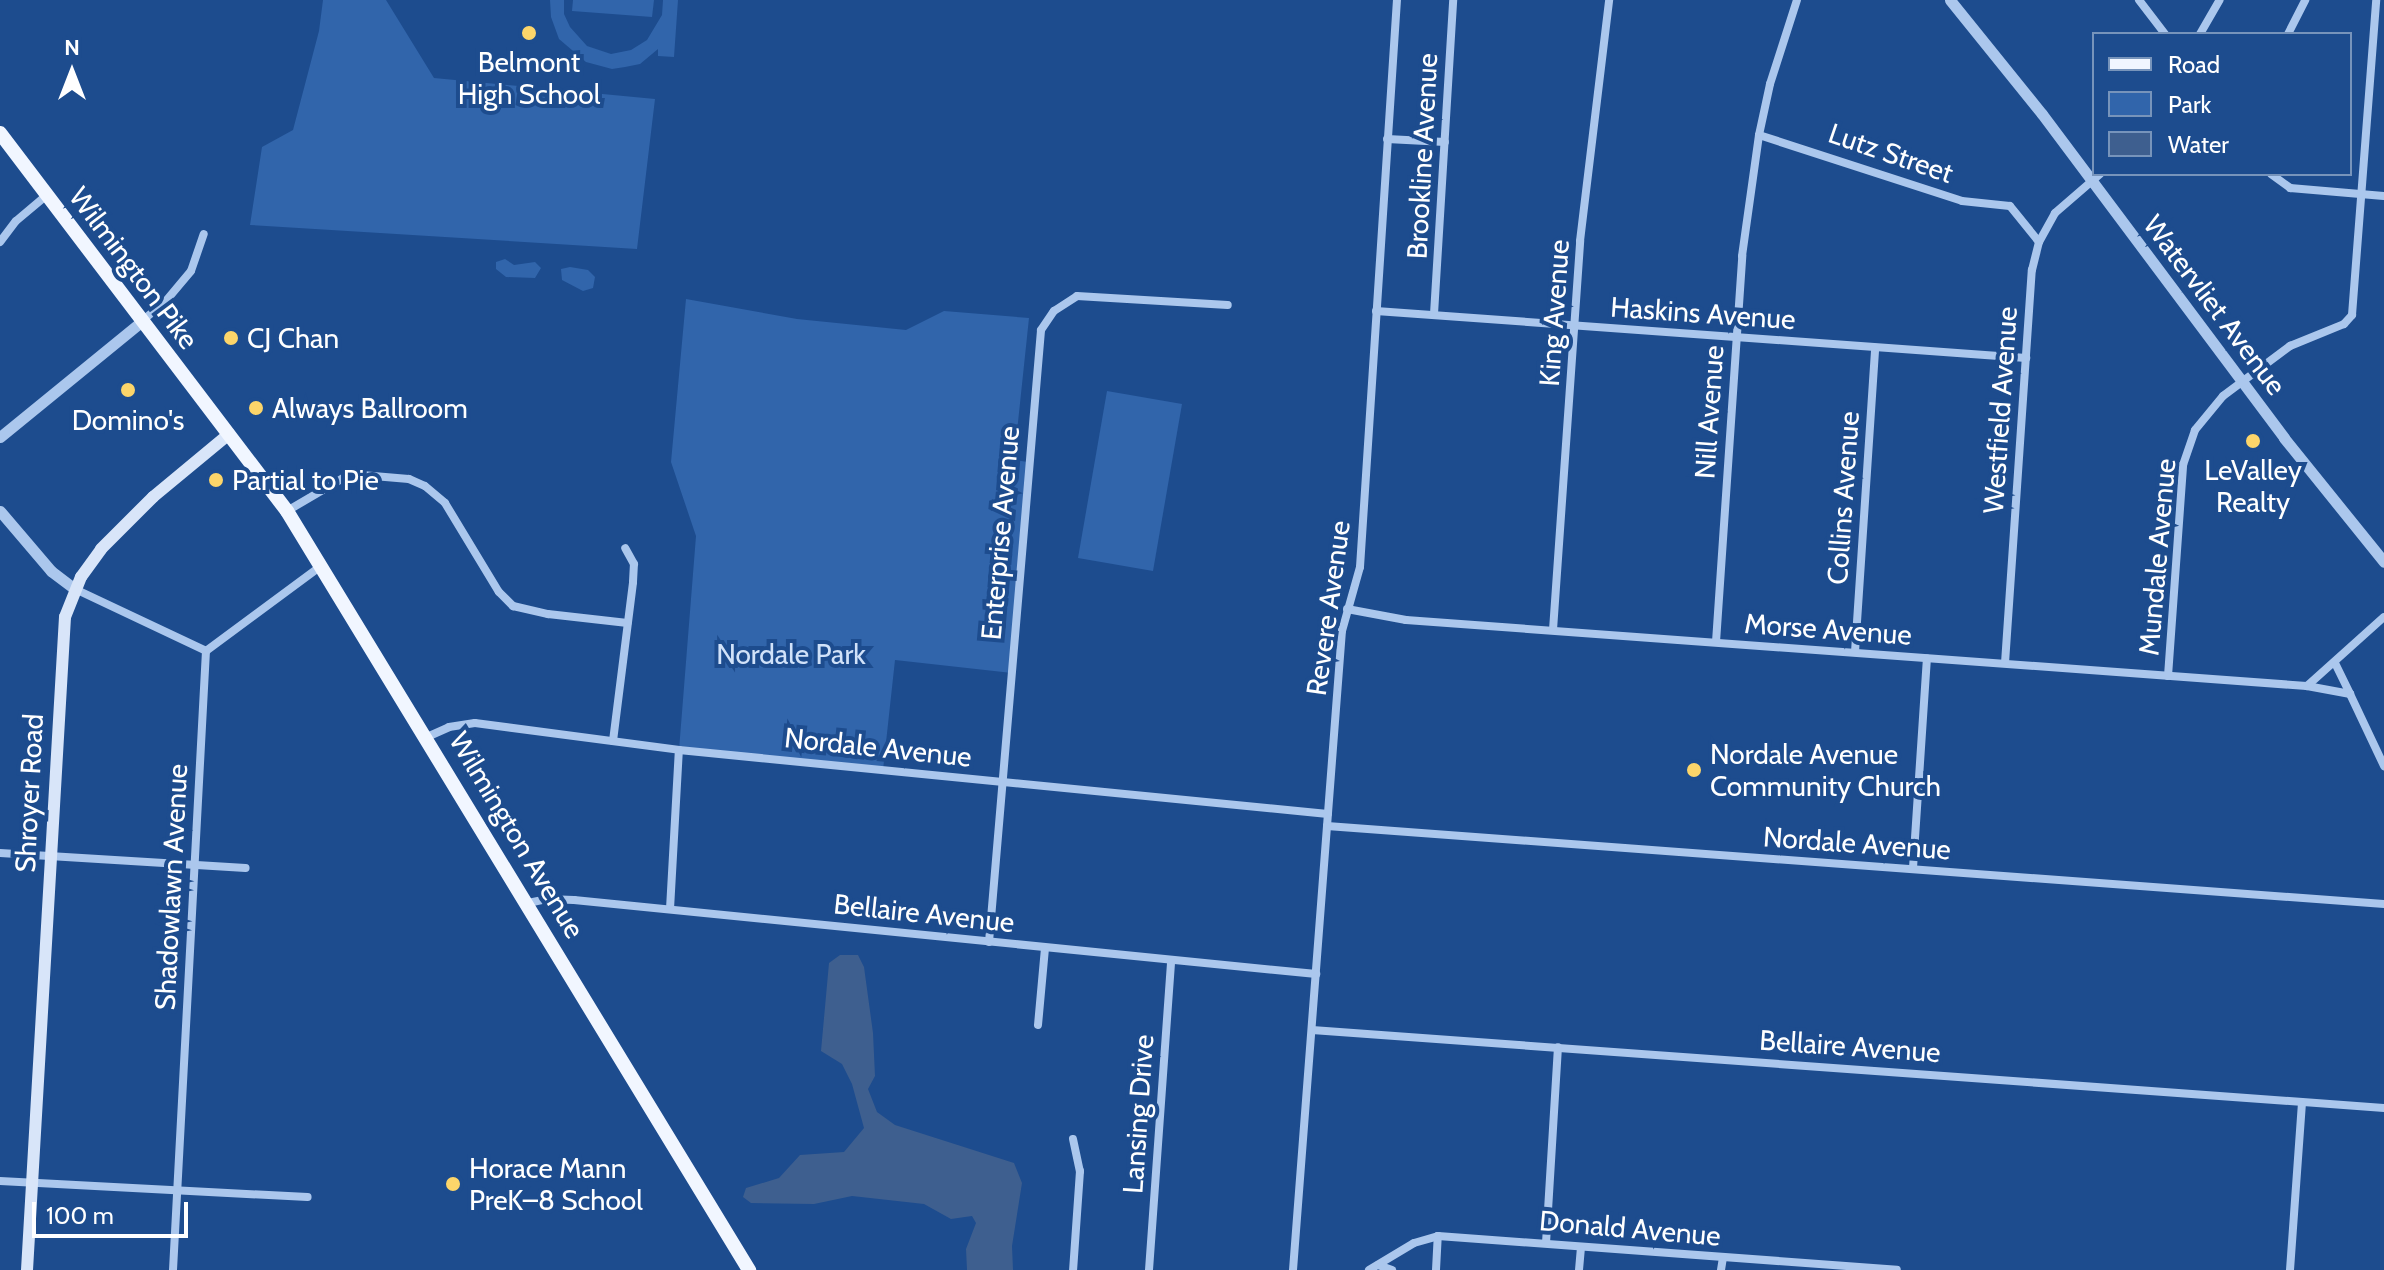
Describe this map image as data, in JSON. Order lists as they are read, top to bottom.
{
  "streets": {
    "main road": ["Wilmington Pike", "Shroyer Road", "Wilmington Avenue"],
    "street": [
      "Lutz Street",
      "Brookline Avenue",
      "Watervliet Avenue",
      "King Avenue",
      "Haskins Avenue",
      "Westfield Avenue",
      "Nill Avenue",
      "Collins Avenue",
      "Enterprise Avenue",
      "Mundale Avenue",
      "Revere Avenue",
      "Morse Avenue",
      "Nordale Avenue",
      "Shadowlawn Avenue",
      "Bellaire Avenue",
      "Lansing Drive",
      "Donald Avenue"
    ]
  },
  "crossings": [
    ["Lutz Street", "Westfield Avenue"],
    ["Lutz Street", "Nill Avenue"],
    ["Brookline Avenue", "Haskins Avenue"],
    ["Wilmington Pike", "Shroyer Road"],
    ["Wilmington Pike", "Wilmington Avenue"],
    ["Watervliet Avenue", "Westfield Avenue"],
    ["Watervliet Avenue", "Mundale Avenue"],
    ["King Avenue", "Haskins Avenue"],
    ["King Avenue", "Morse Avenue"],
    ["Haskins Avenue", "Westfield Avenue"],
    ["Haskins Avenue", "Nill Avenue"],
    ["Haskins Avenue", "Collins Avenue"],
    ["Haskins Avenue", "Revere Avenue"],
    ["Westfield Avenue", "Morse Avenue"],
    ["Nill Avenue", "Morse Avenue"],
    ["Collins Avenue", "Morse Avenue"],
    ["Enterprise Avenue", "Nordale Avenue"],
    ["Enterprise Avenue", "Bellaire Avenue"],
    ["Mundale Avenue", "Morse Avenue"],
    ["Revere Avenue", "Morse Avenue"],
    ["Revere Avenue", "Nordale Avenue"],
    ["Revere Avenue", "Bellaire Avenue"],
    ["Nordale Avenue", "Wilmington Avenue"],
    ["Shroyer Road", "Wilmington Avenue"],
    ["Wilmington Avenue", "Bellaire Avenue"],
    ["Bellaire Avenue", "Lansing Drive"]
  ],
  "parks": ["Nordale Park"],
  "places": [
    "Belmont High School",
    "CJ Chan",
    "Domino's",
    "Always Ballroom",
    "LeValley Realty",
    "Partial to Pie",
    "Nordale Avenue Community Church",
    "Horace Mann PreK–8 School"
  ],
  "legend": ["Road", "Park", "Water"],
  "scale_bar": "100 m",
  "north": "top"
}
